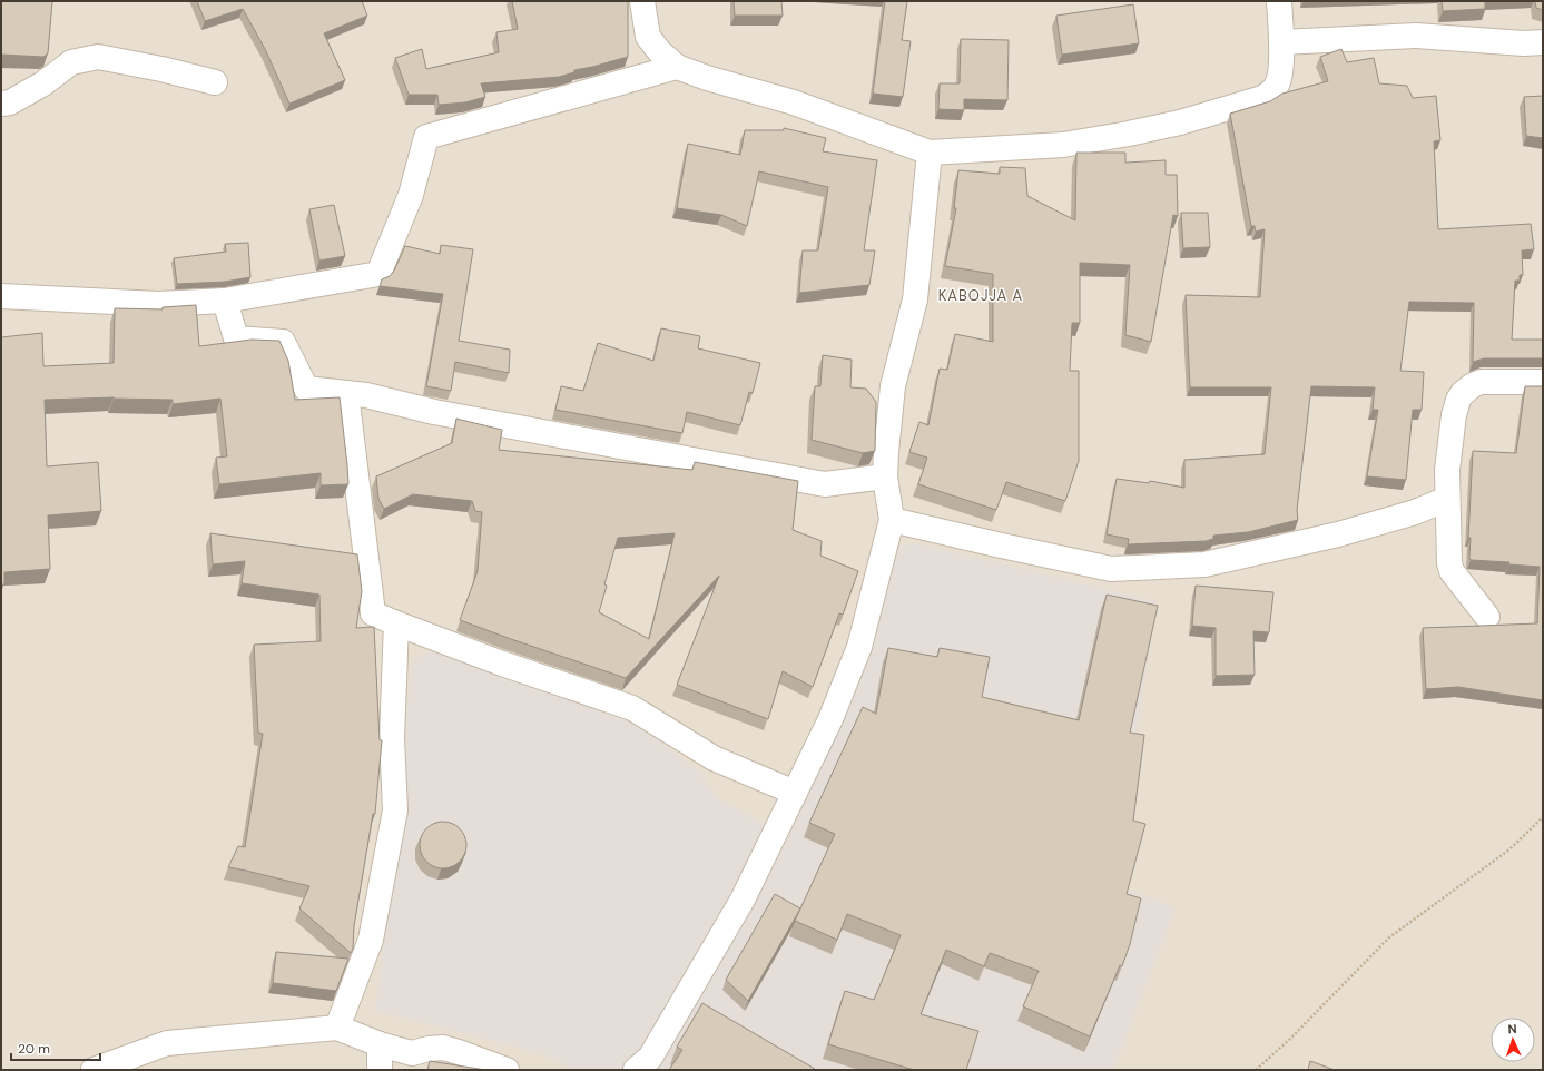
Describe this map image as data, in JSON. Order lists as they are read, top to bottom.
{
  "districts": ["KABOJJA A"],
  "scale_bar": "20 m",
  "north": "top"
}
